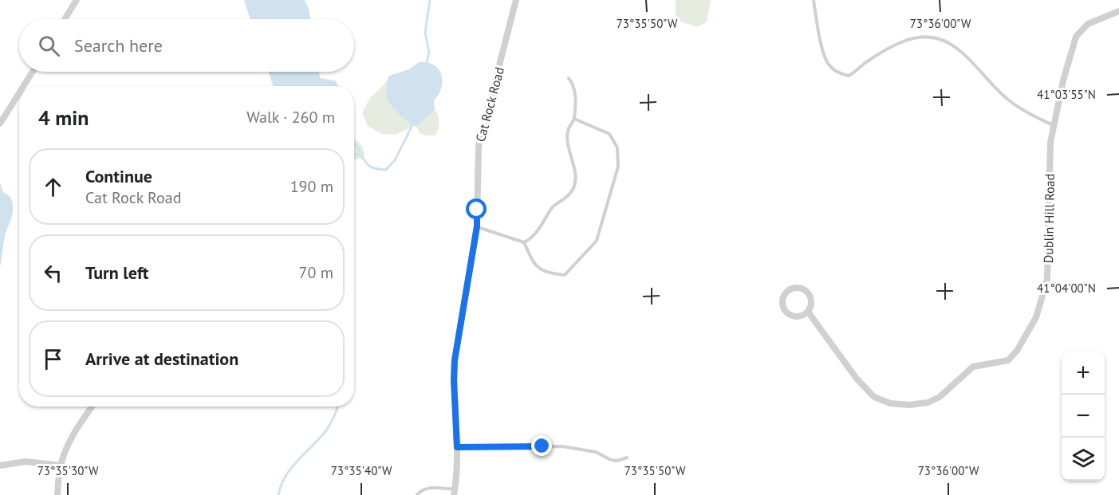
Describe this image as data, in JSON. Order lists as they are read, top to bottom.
{
  "streets": {
    "street": ["Cat Rock Road", "Dublin Hill Road"]
  },
  "page": {
    "search": "Search here",
    "heading": ["4 min", "Walk · 260 m"],
    "list": [
      ["Continue", "Cat Rock Road", "190 m"],
      ["Turn left", "70 m"],
      "Arrive at destination"
    ],
    "map_buttons": ["+", "−"]
  },
  "coordinates": [
    "73°35'50\"W",
    "73°36'00\"W",
    "41°03'55\"N",
    "41°04'00\"N",
    "73°35'30\"W",
    "73°35'40\"W"
  ]
}
